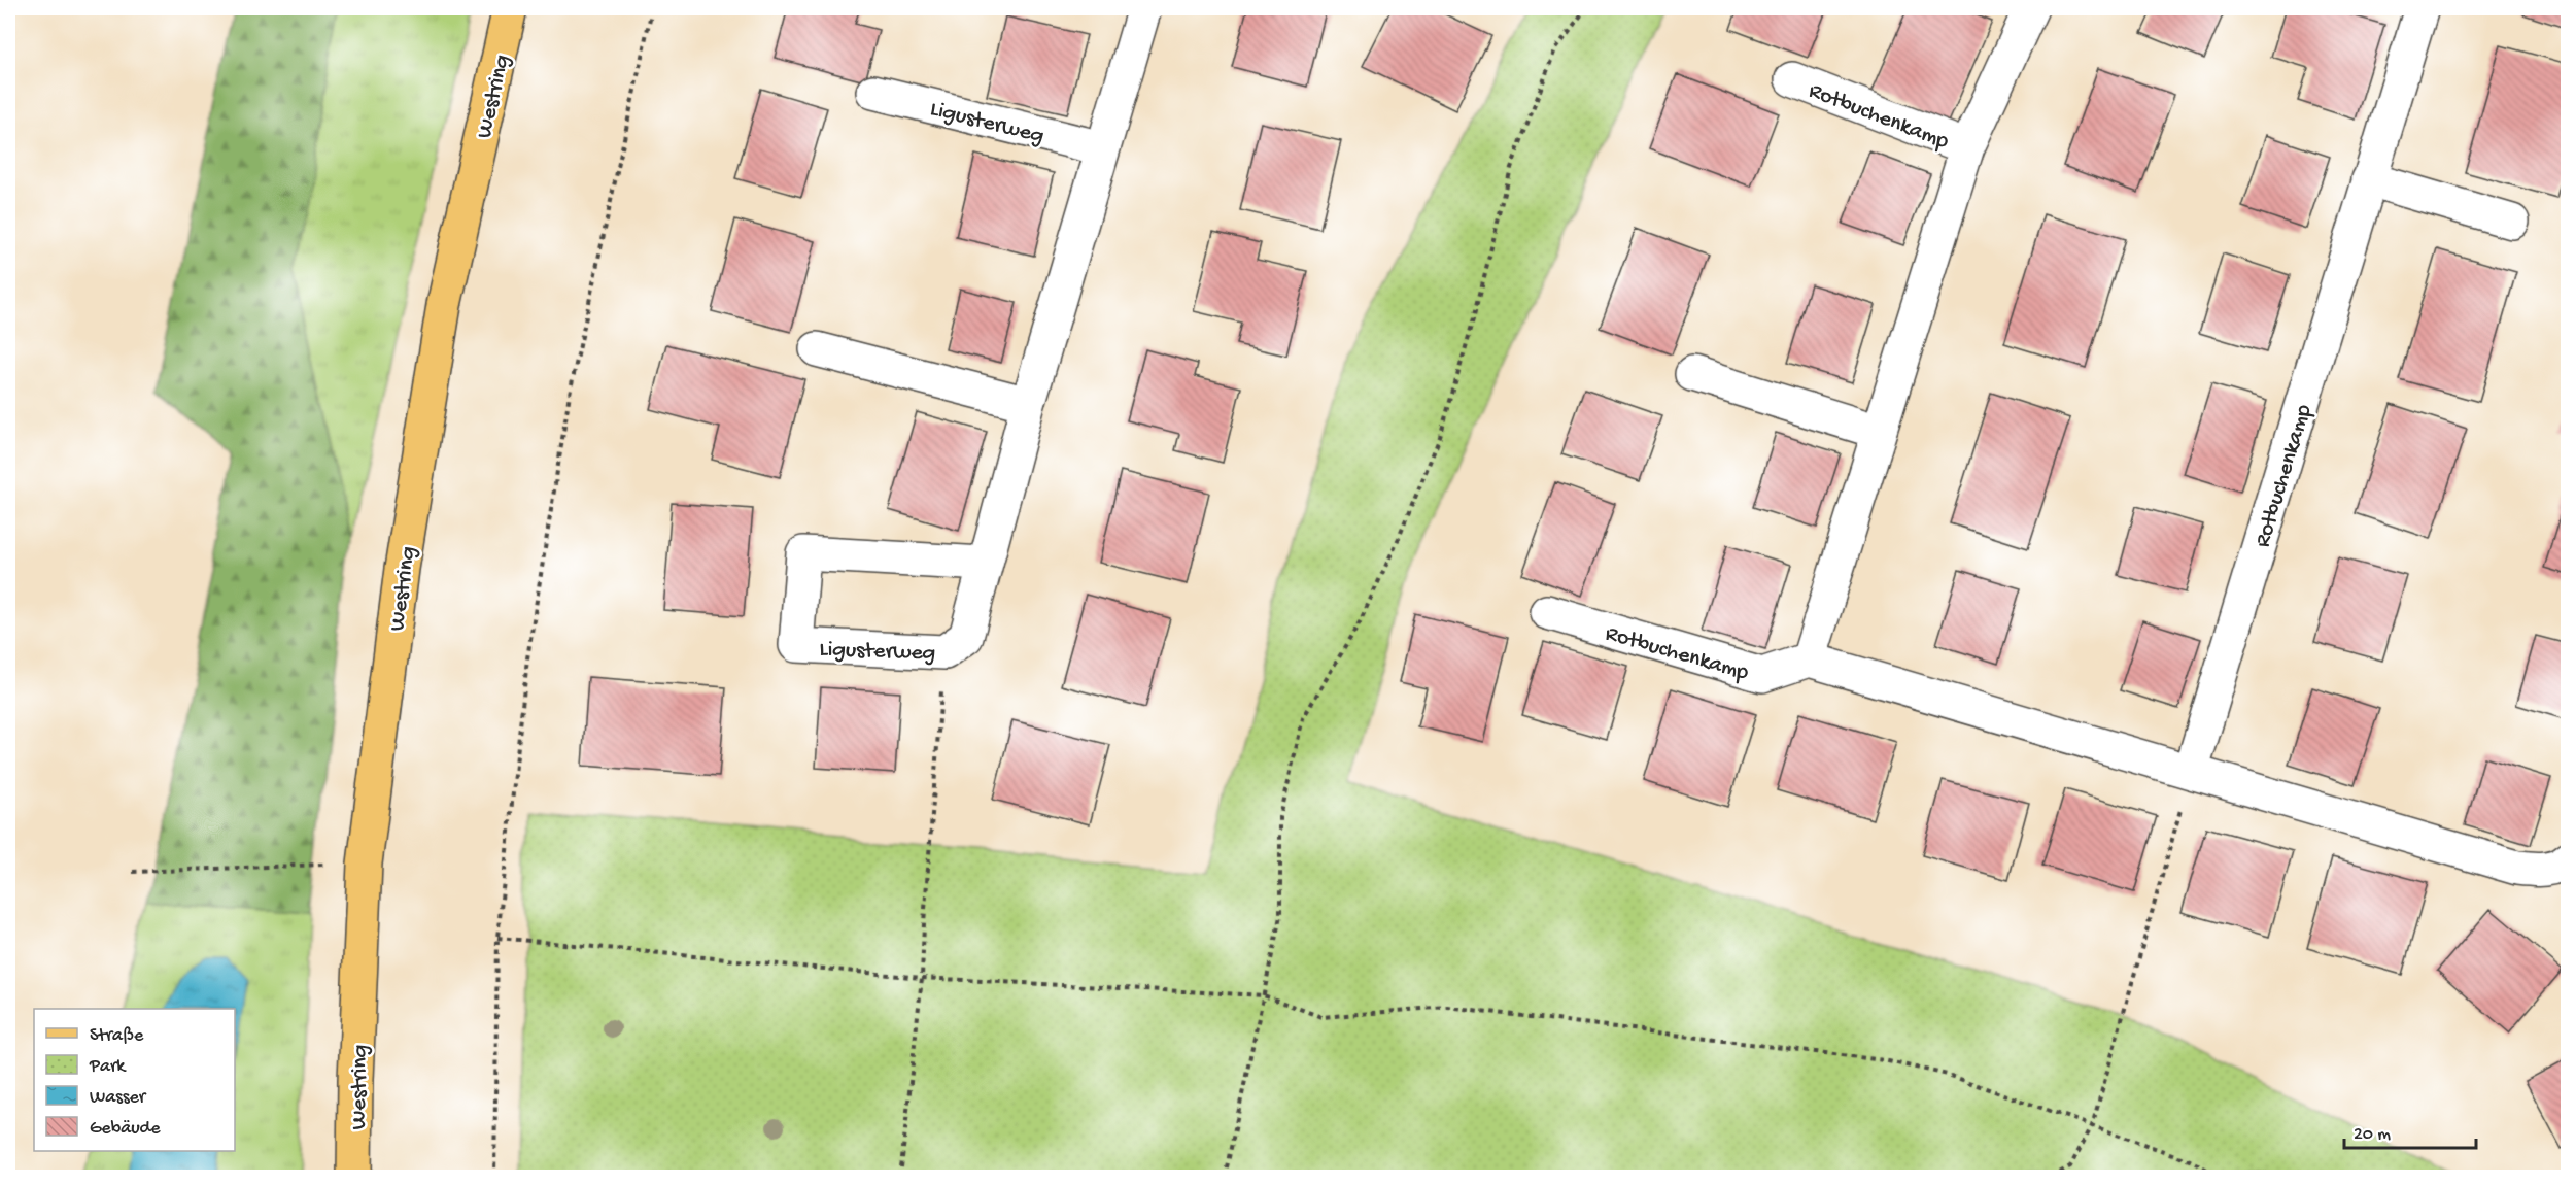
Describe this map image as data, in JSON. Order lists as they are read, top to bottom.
{
  "streets": {
    "main road": ["Westring"],
    "street": ["Rotbuchenkamp", "Ligusterweg"]
  },
  "legend": [
    "Straße",
    "Park",
    "Wasser",
    "Gebäude"
  ],
  "scale_bar": "20 m"
}
